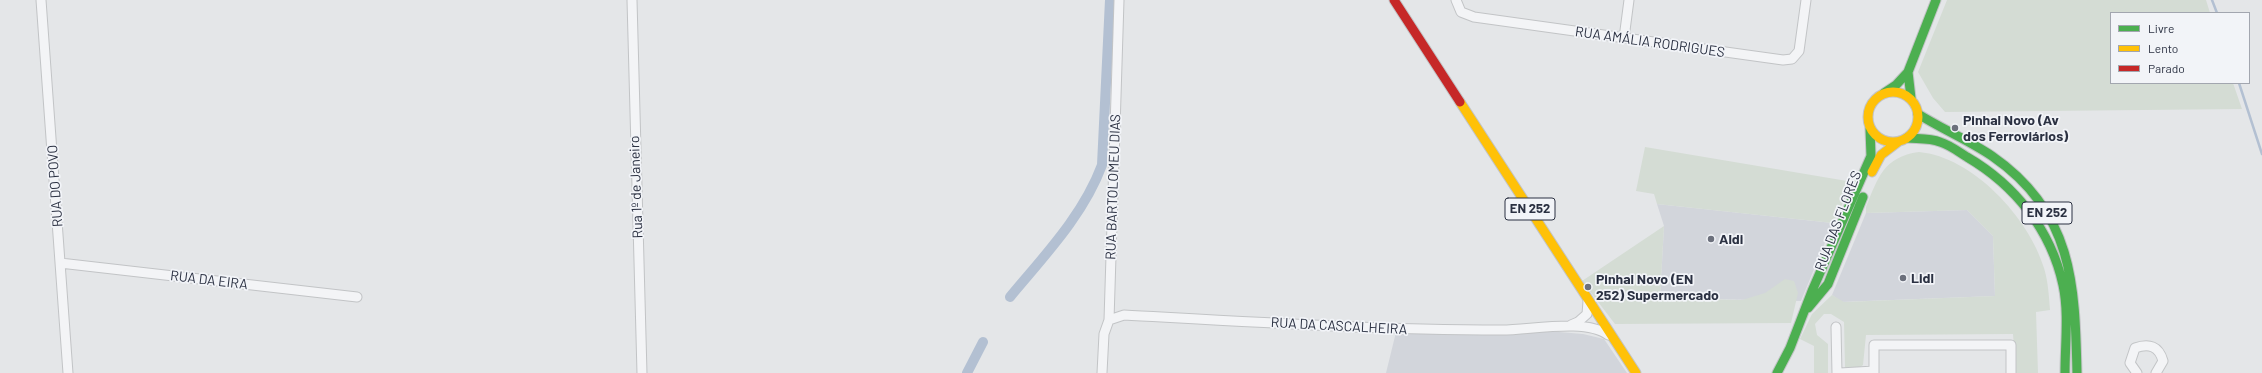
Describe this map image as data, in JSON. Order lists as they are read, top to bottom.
{
  "streets": {
    "main road": ["EN 252", "RUA DAS FLORES"],
    "street": [
      "RUA AMÁLIA RODRIGUES",
      "RUA DO POVO",
      "Rua 1º de Janeiro",
      "RUA BARTOLOMEU DIAS",
      "RUA DA EIRA",
      "RUA DA CASCALHEIRA"
    ]
  },
  "crossings": [
    ["RUA DO POVO", "RUA DA EIRA"],
    ["RUA BARTOLOMEU DIAS", "RUA DA CASCALHEIRA"],
    ["EN 252", "RUA DAS FLORES"],
    ["EN 252", "RUA DA CASCALHEIRA"]
  ],
  "places": [
    "Pinhal Novo (Av dos Ferroviários)",
    "Aldi",
    "Lidl",
    "Pinhal Novo (EN 252) Supermercado"
  ],
  "legend": ["Livre", "Lento", "Parado"]
}
